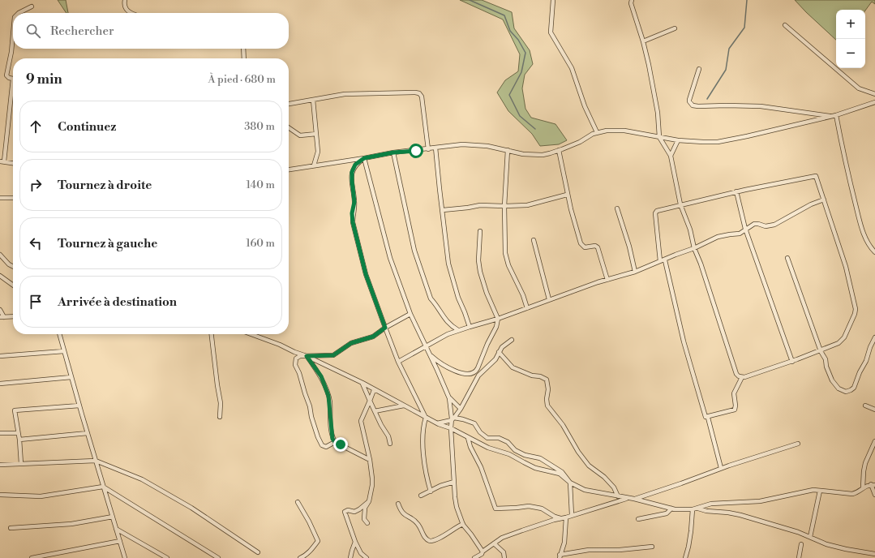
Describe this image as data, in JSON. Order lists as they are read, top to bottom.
{
  "page": {
    "map_buttons": ["+", "−"],
    "search": "Rechercher",
    "heading": ["9 min", "À pied · 680 m"],
    "list": [
      ["Continuez", "380 m"],
      ["Tournez à droite", "140 m"],
      ["Tournez à gauche", "160 m"],
      "Arrivée à destination"
    ]
  }
}
